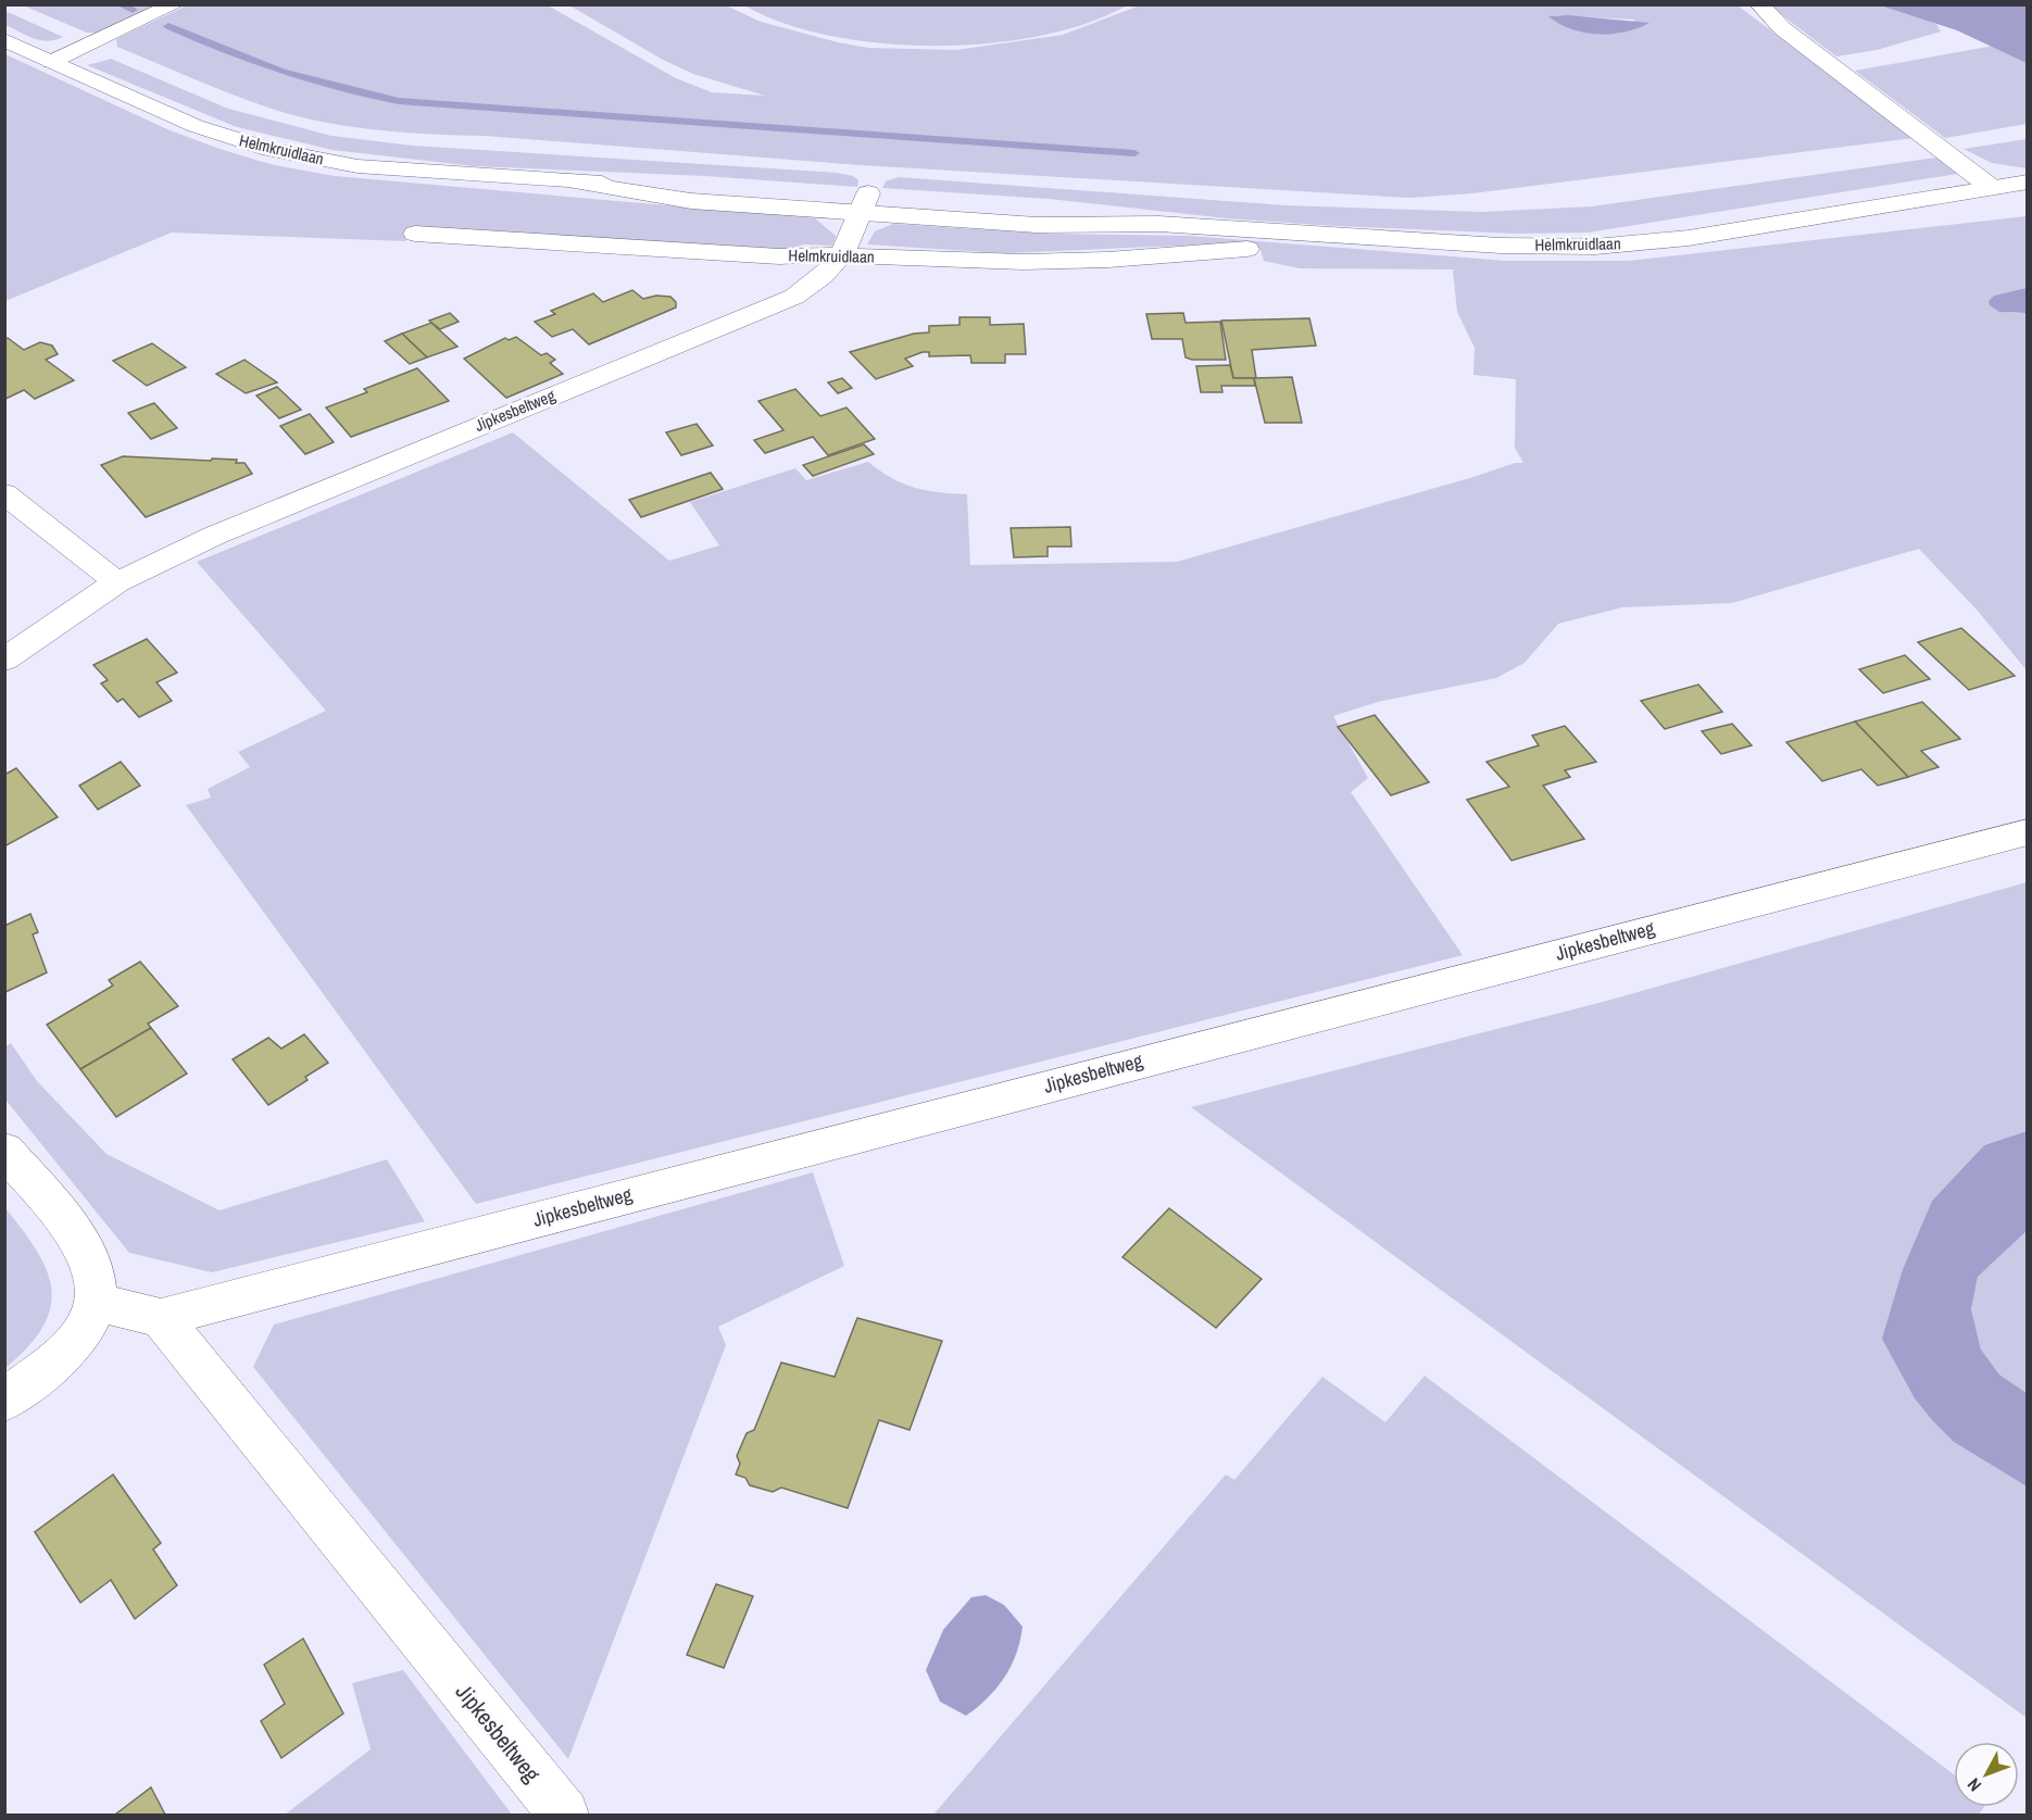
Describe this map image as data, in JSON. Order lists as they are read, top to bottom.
{
  "streets": {
    "street": ["Helmkruidlaan", "Jipkesbeltweg"]
  },
  "crossings": [
    ["Helmkruidlaan", "Jipkesbeltweg"]
  ],
  "north": "bottom left"
}
